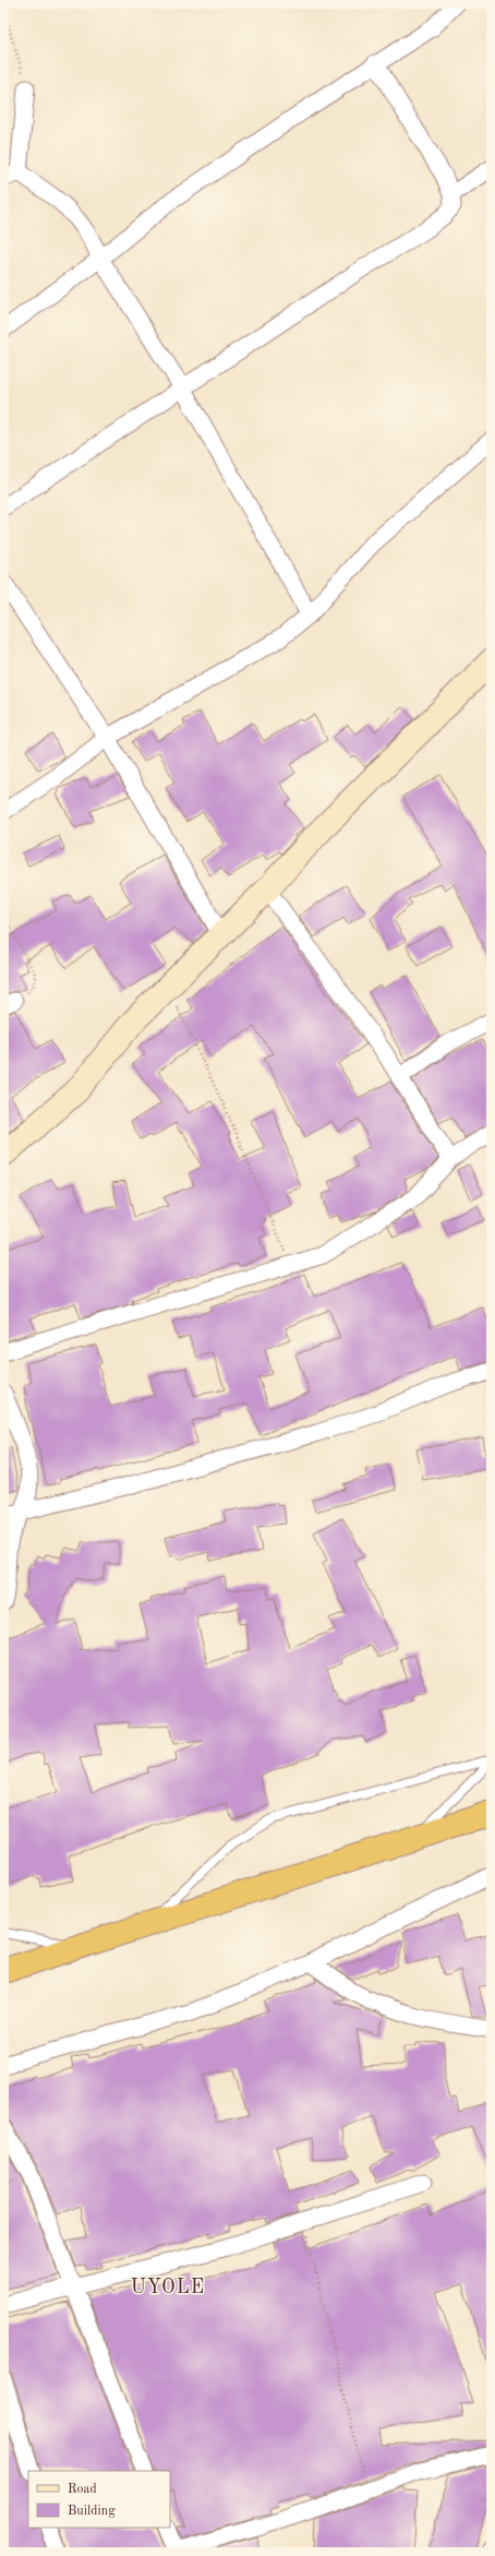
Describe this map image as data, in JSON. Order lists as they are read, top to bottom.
{
  "districts": ["UYOLE"],
  "legend": ["Road", "Building"]
}
